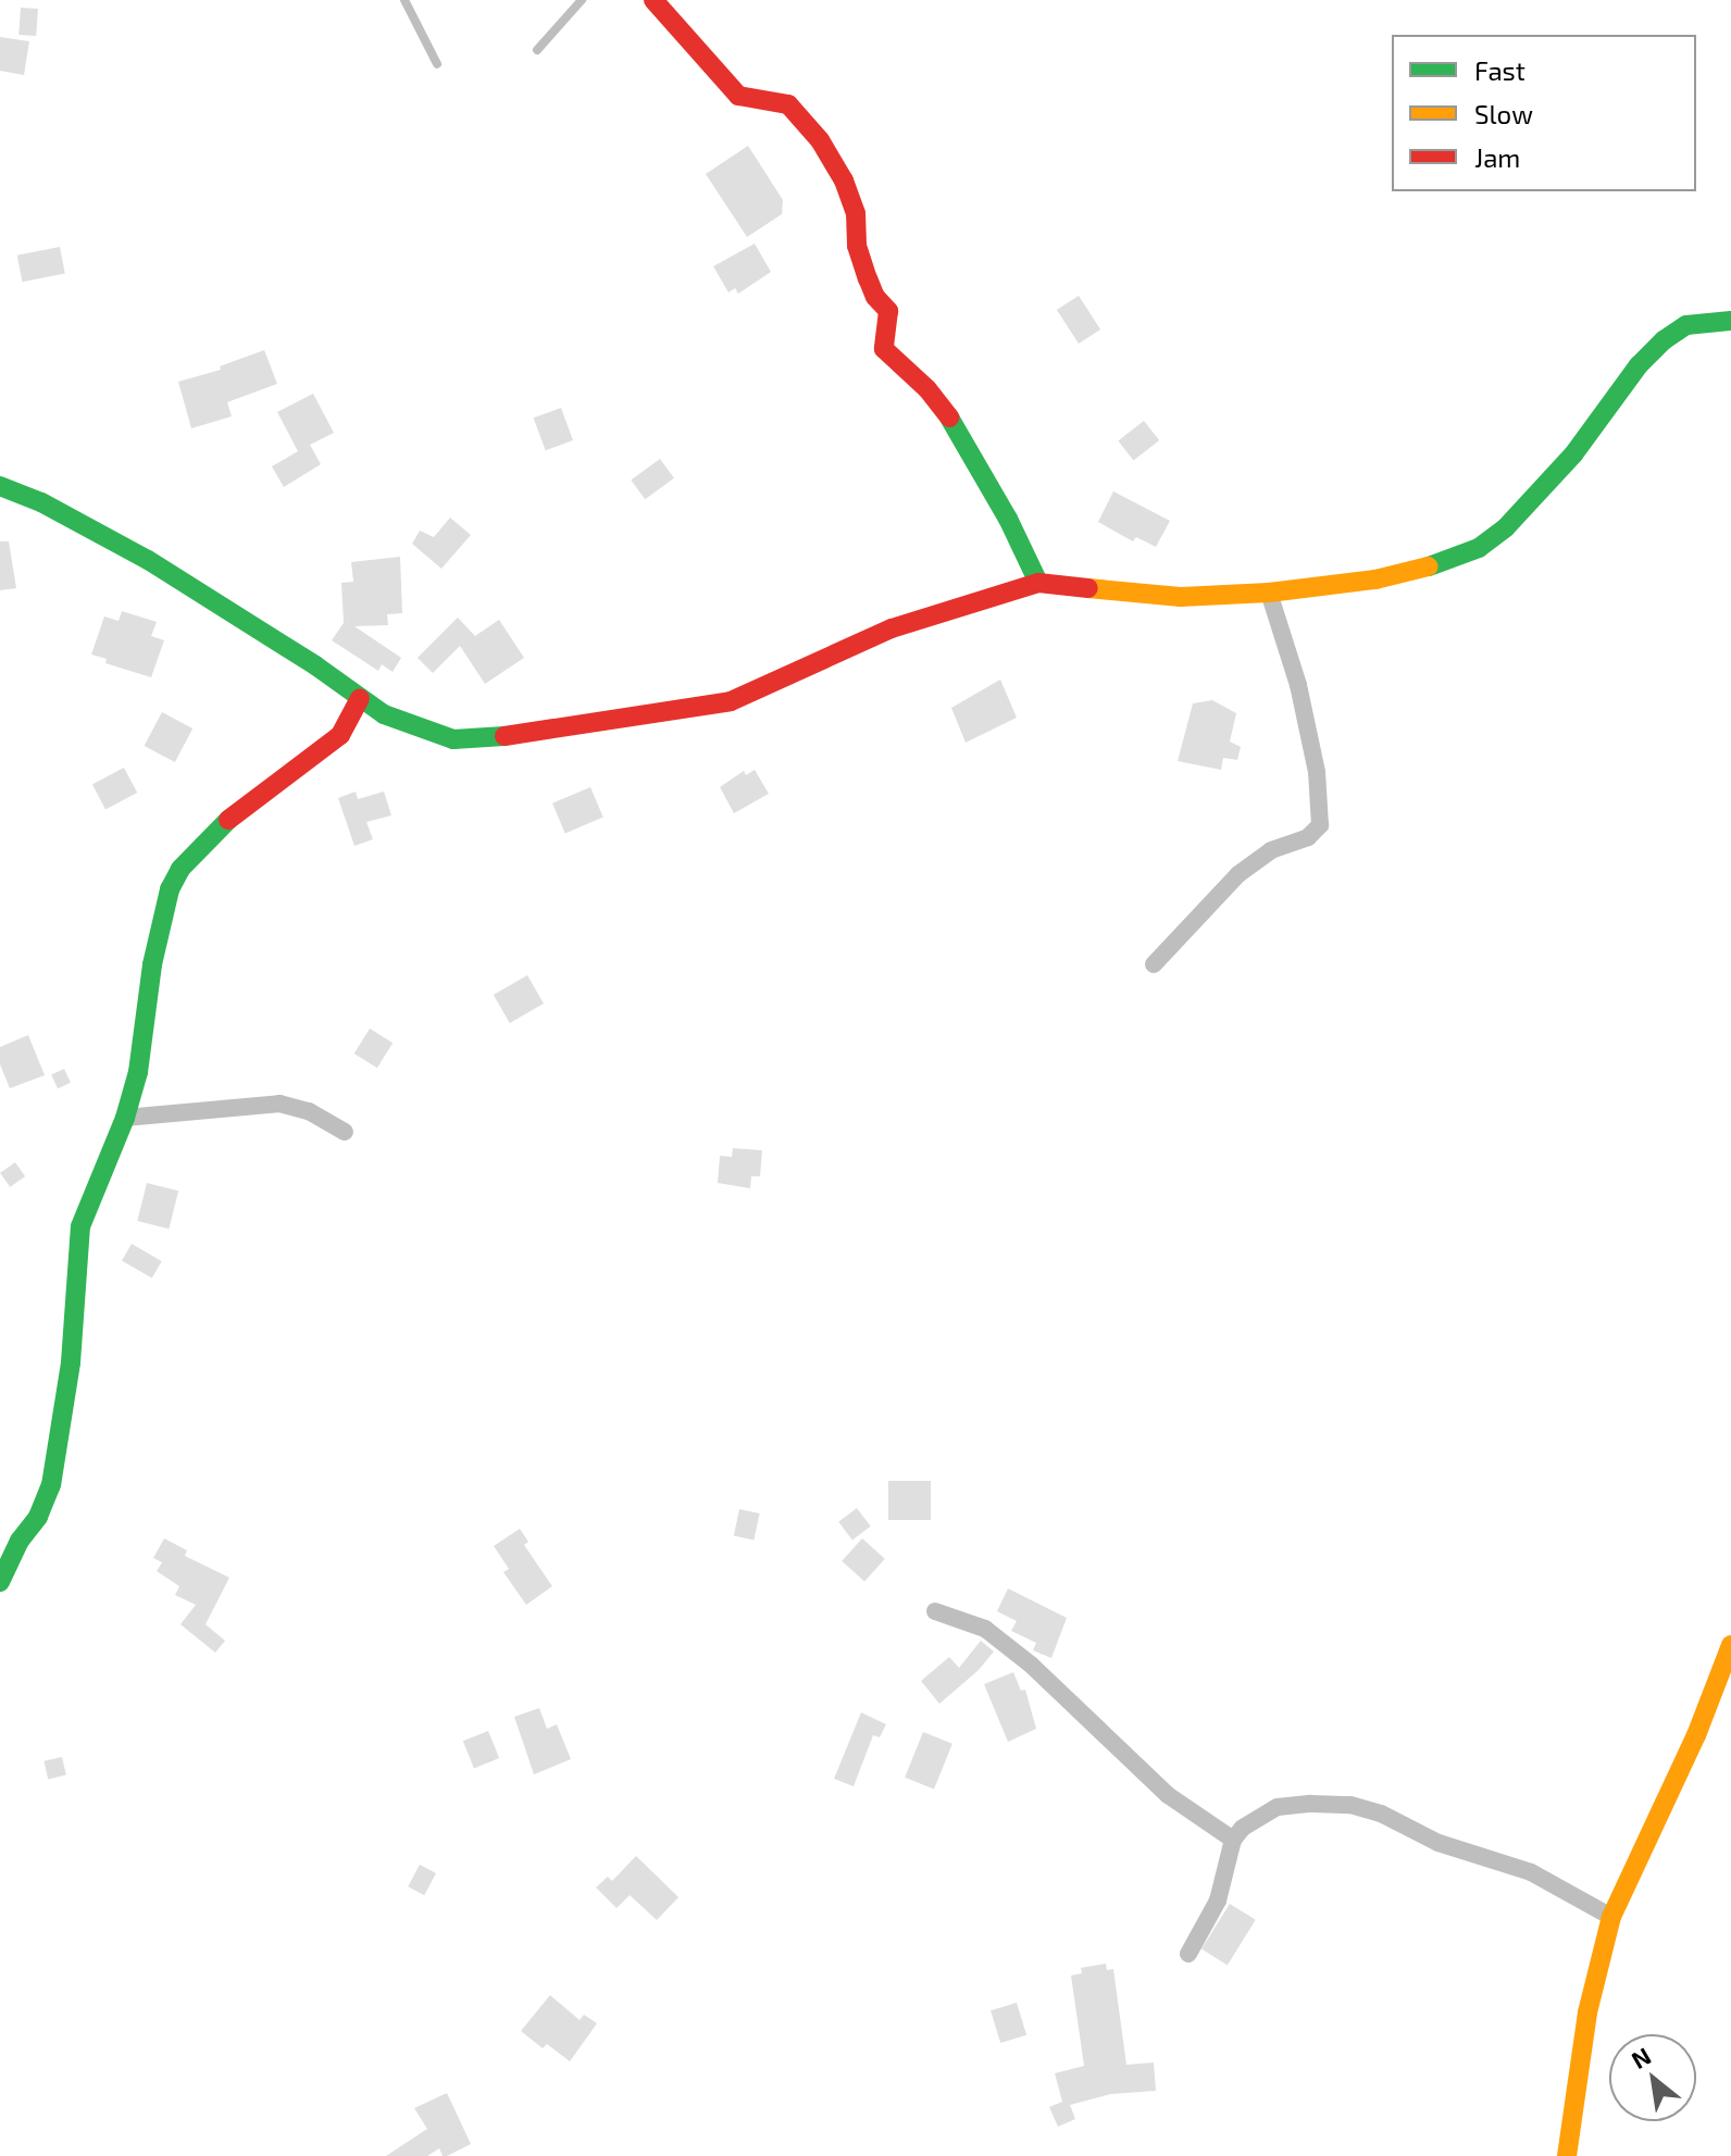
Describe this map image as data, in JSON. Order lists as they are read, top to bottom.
{
  "legend": ["Fast", "Slow", "Jam"],
  "north": "top left"
}
